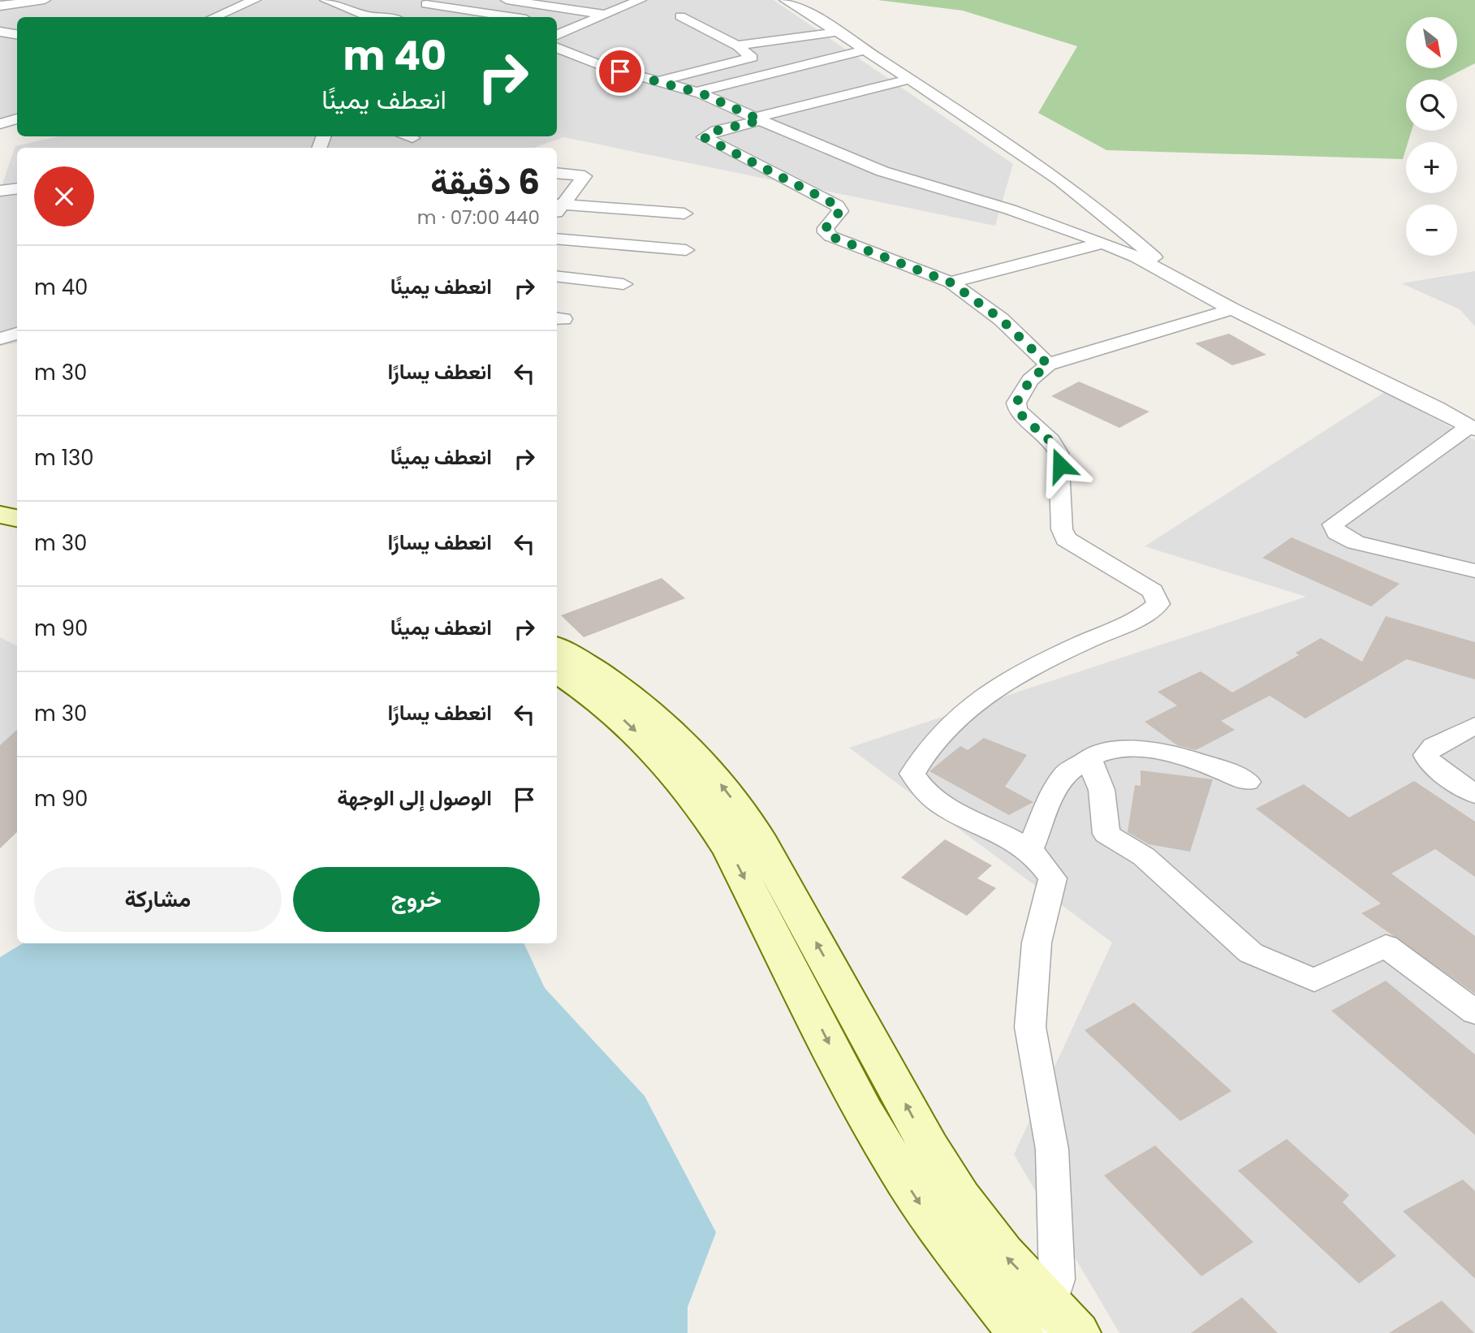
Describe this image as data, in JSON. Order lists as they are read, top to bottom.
{
  "north": "bottom right",
  "page": {
    "map_buttons": ["+", "−"],
    "turn": ["40 m", "انعطف يمينًا"],
    "heading": ["6 دقيقة", "440 m · 07:00"],
    "list": [
      {
        "name": "انعطف يمينًا",
        "value": "40 m"
      },
      {
        "name": "انعطف يسارًا",
        "value": "30 m"
      },
      {
        "name": "انعطف يمينًا",
        "value": "130 m"
      },
      {
        "name": "انعطف يسارًا",
        "value": "30 m"
      },
      {
        "name": "انعطف يمينًا",
        "value": "90 m"
      },
      {
        "name": "انعطف يسارًا",
        "value": "30 m"
      },
      {
        "name": "الوصول إلى الوجهة",
        "value": "90 m"
      }
    ],
    "buttons": ["خروج", "مشاركة"]
  }
}
